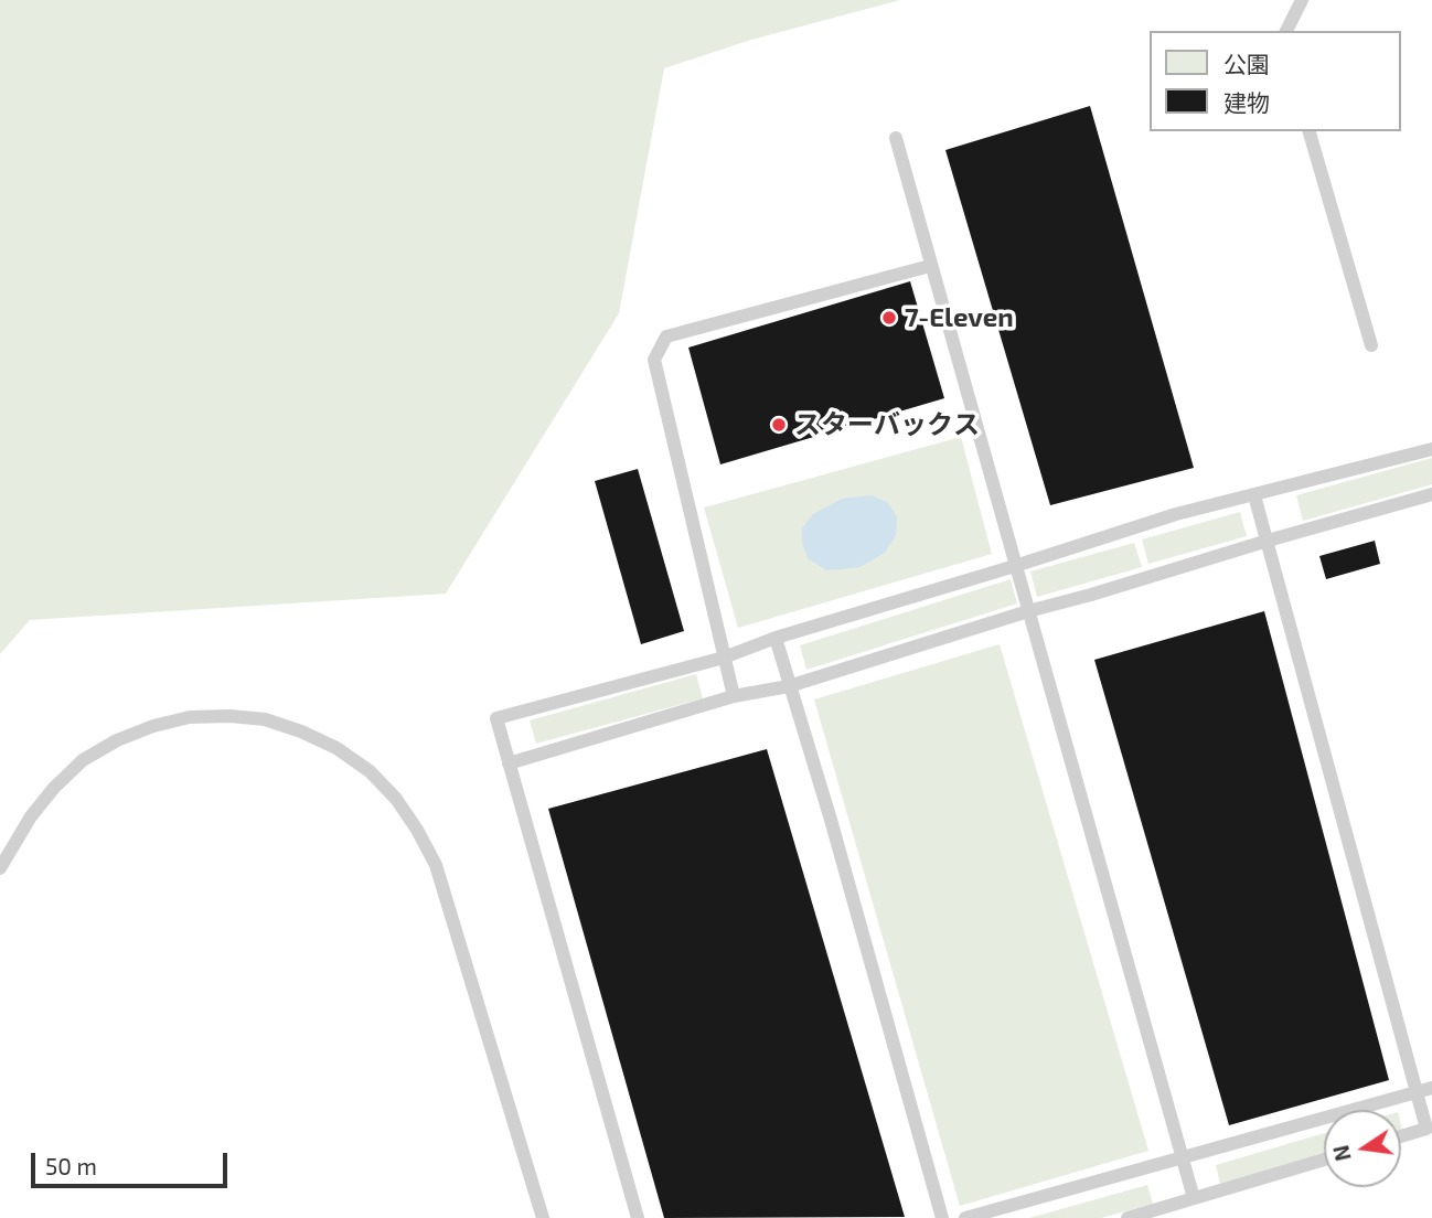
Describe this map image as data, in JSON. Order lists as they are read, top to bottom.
{
  "places": ["7-Eleven", "スターバックス"],
  "legend": ["公園", "建物"],
  "scale_bar": "50 m",
  "north": "left"
}
